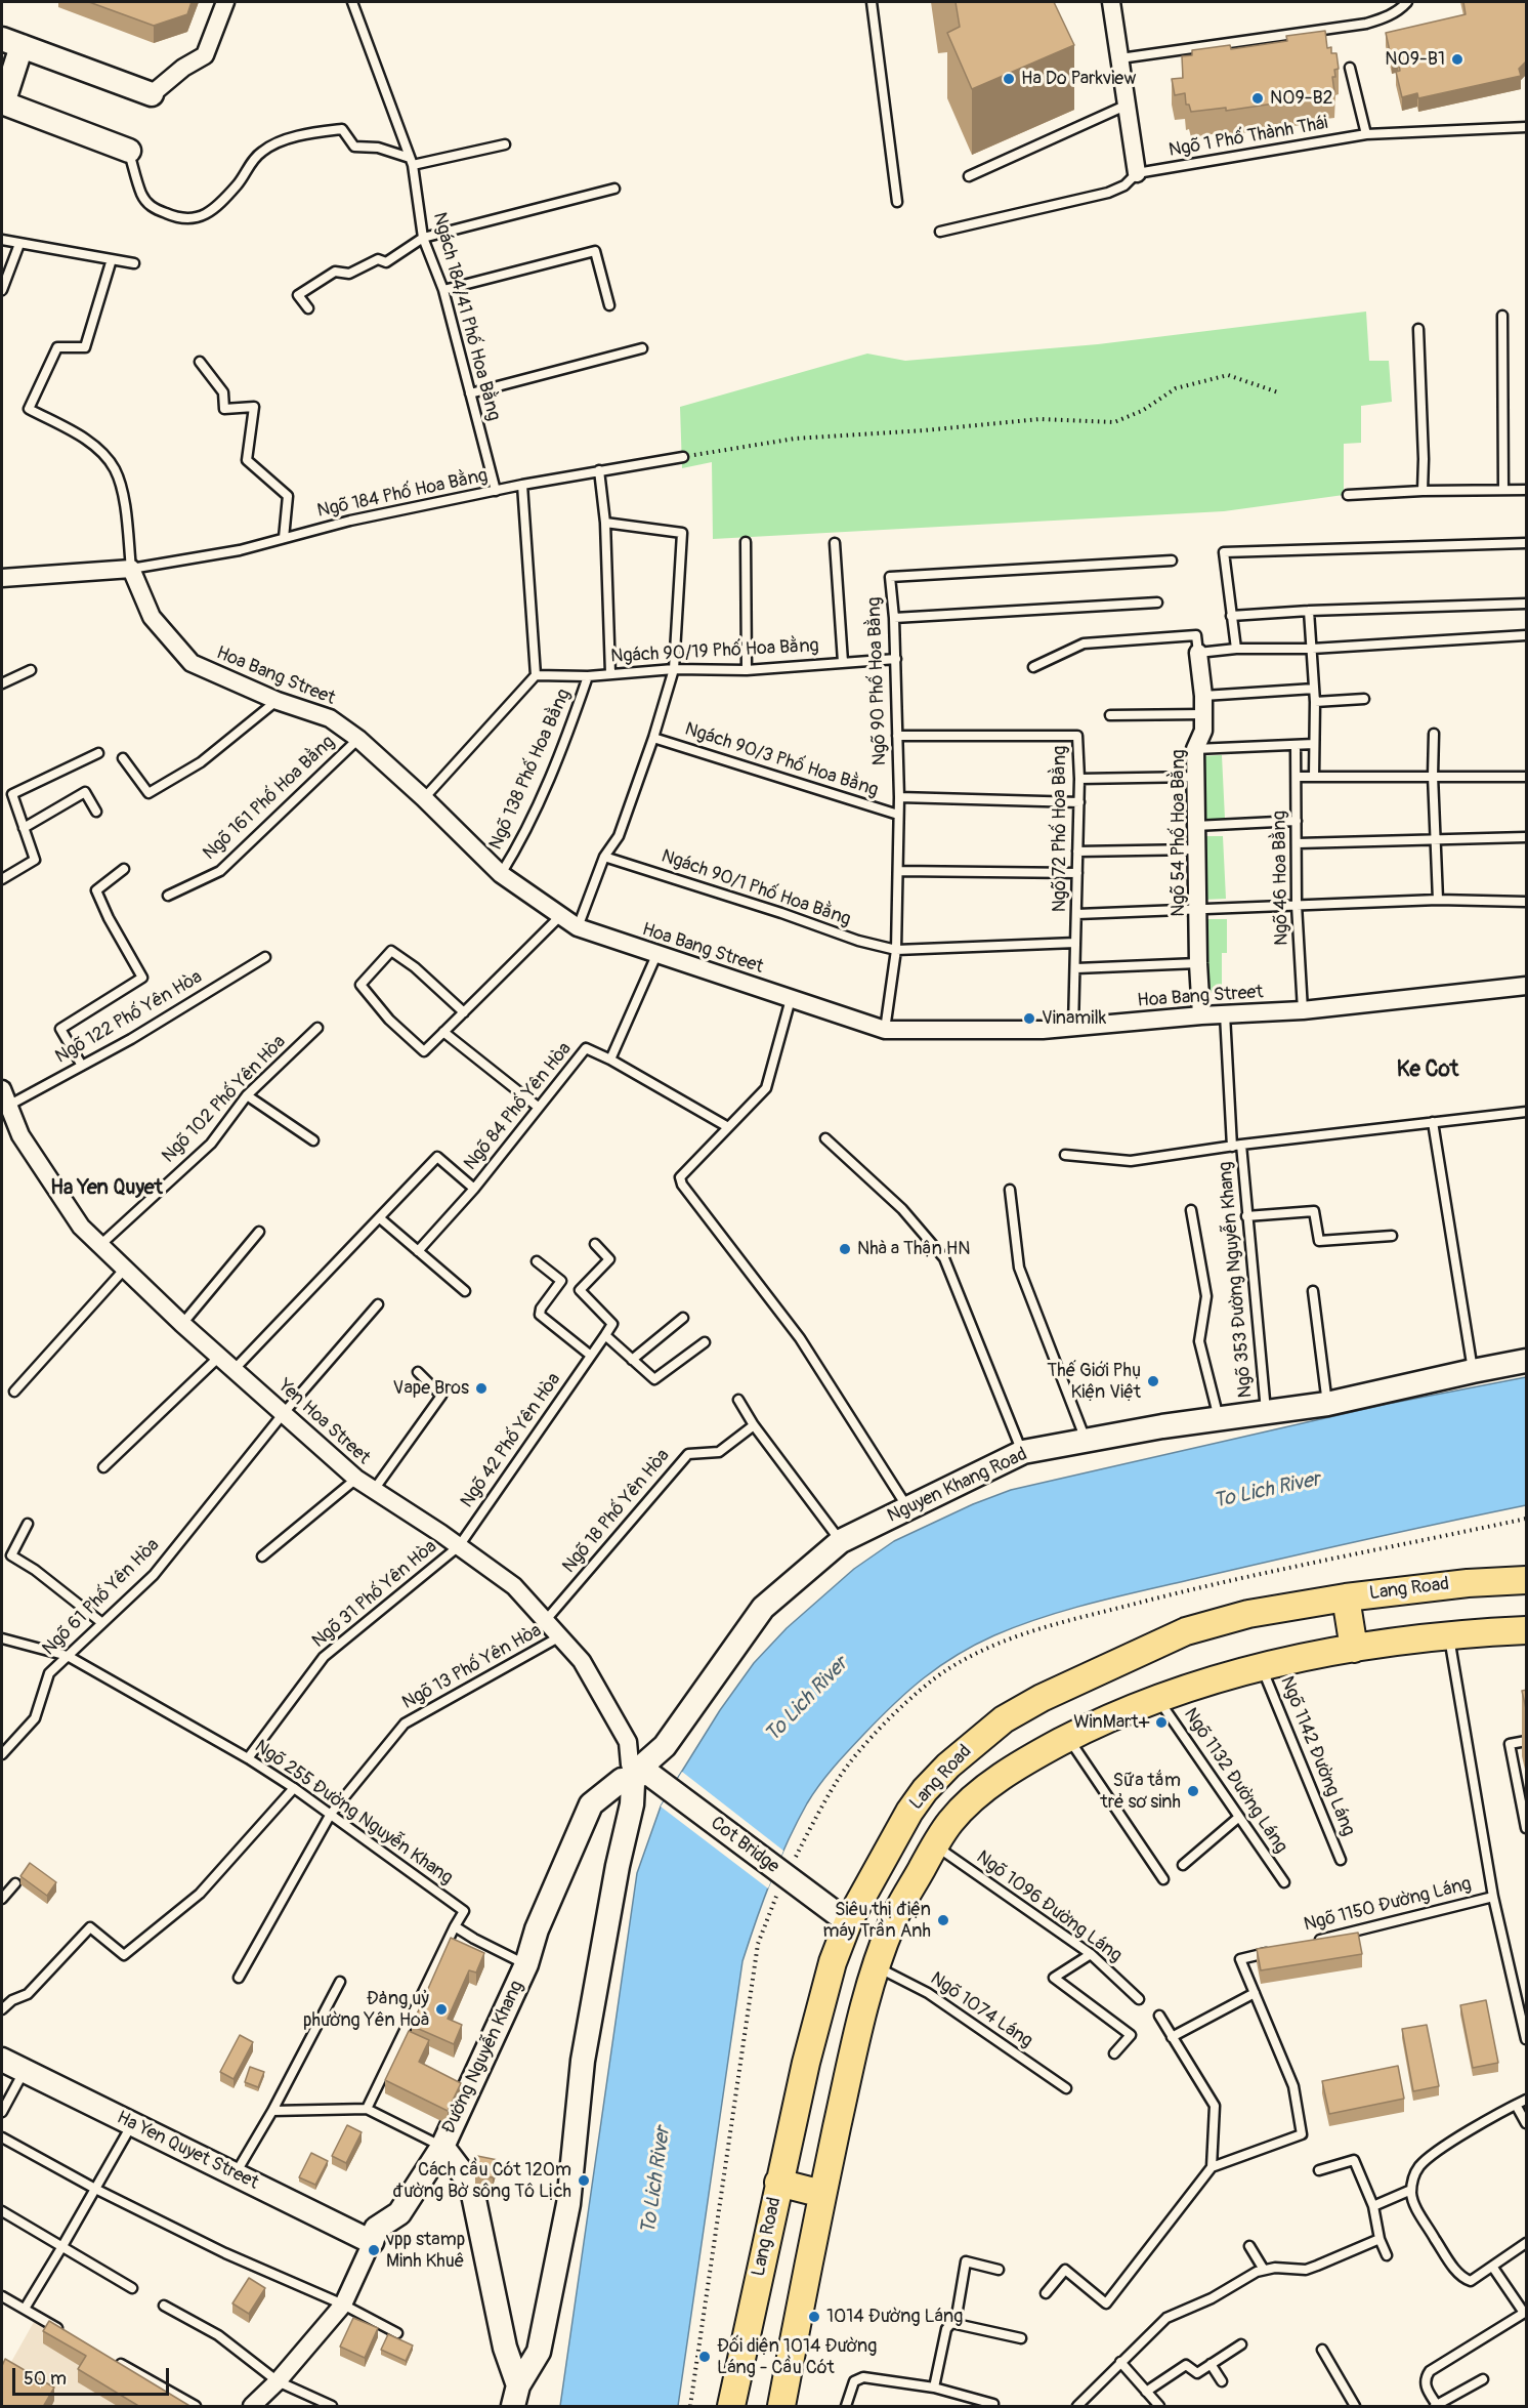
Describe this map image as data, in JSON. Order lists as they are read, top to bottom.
{
  "streets": {
    "main road": [
      "Nguyen Khang Road",
      "Lang Road",
      "Cot Bridge",
      "Đường Nguyễn Khang",
      "Ha Yen Quyet Street"
    ],
    "street": ["Hoa Bang Street", "Ngõ 54 Phố Hoa Bằng", "Yen Hoa Street"],
    "lane": [
      "Ngõ 1 Phố Thành Thái",
      "Ngách 184/41 Phố Hoa Bằng",
      "Ngõ 184 Phố Hoa Bằng",
      "Ngách 90/19 Phố Hoa Bằng",
      "Ngõ 90 Phố Hoa Bằng",
      "Ngách 90/3 Phố Hoa Bằng",
      "Ngõ 138 Phố Hoa Bằng",
      "Ngõ 161 Phố Hoa Bằng",
      "Ngõ 72 Phố Hoa Bằng",
      "Ngõ 46 Hoa Bằng",
      "Ngách 90/1 Phố Hoa Bằng",
      "Ngõ 122 Phố Yên Hòa",
      "Ngõ 102 Phố Yên Hòa",
      "Ngõ 84 Phố Yên Hòa",
      "Ngõ 353 Đường Nguyễn Khang",
      "Ngõ 42 Phố Yên Hòa",
      "Ngõ 18 Phố Yên Hòa",
      "Ngõ 31 Phố Yên Hòa",
      "Ngõ 61 Phố Yên Hòa",
      "Ngõ 13 Phố Yên Hòa",
      "Ngõ 1142 Đường Láng",
      "Ngõ 1132 Đường Láng",
      "Ngõ 255 Đường Nguyễn Khang",
      "Ngõ 1150 Đường Láng",
      "Ngõ 1096 Đường Láng",
      "Ngõ 1074 Láng"
    ]
  },
  "crossings": [
    ["Ngách 184/41 Phố Hoa Bằng", "Ngõ 184 Phố Hoa Bằng"],
    ["Ngõ 184 Phố Hoa Bằng", "Hoa Bang Street"],
    ["Ngách 90/19 Phố Hoa Bằng", "Ngõ 90 Phố Hoa Bằng"],
    ["Ngách 90/19 Phố Hoa Bằng", "Ngõ 138 Phố Hoa Bằng"],
    ["Hoa Bang Street", "Ngõ 90 Phố Hoa Bằng"],
    ["Hoa Bang Street", "Ngõ 138 Phố Hoa Bằng"],
    ["Hoa Bang Street", "Ngõ 161 Phố Hoa Bằng"],
    ["Hoa Bang Street", "Ngõ 72 Phố Hoa Bằng"],
    ["Hoa Bang Street", "Ngõ 54 Phố Hoa Bằng"],
    ["Hoa Bang Street", "Ngõ 46 Hoa Bằng"],
    ["Hoa Bang Street", "Ngõ 353 Đường Nguyễn Khang"],
    ["Ngõ 90 Phố Hoa Bằng", "Ngách 90/3 Phố Hoa Bằng"],
    ["Ngõ 90 Phố Hoa Bằng", "Ngõ 72 Phố Hoa Bằng"],
    ["Ngõ 90 Phố Hoa Bằng", "Ngách 90/1 Phố Hoa Bằng"],
    ["Ngõ 72 Phố Hoa Bằng", "Ngách 90/1 Phố Hoa Bằng"],
    ["Ngõ 122 Phố Yên Hòa", "Yen Hoa Street"],
    ["Ngõ 102 Phố Yên Hòa", "Yen Hoa Street"],
    ["Ngõ 84 Phố Yên Hòa", "Yen Hoa Street"],
    ["Ngõ 353 Đường Nguyễn Khang", "Nguyen Khang Road"],
    ["Yen Hoa Street", "Ngõ 42 Phố Yên Hòa"],
    ["Yen Hoa Street", "Nguyen Khang Road"],
    ["Yen Hoa Street", "Ngõ 18 Phố Yên Hòa"],
    ["Yen Hoa Street", "Ngõ 31 Phố Yên Hòa"],
    ["Yen Hoa Street", "Ngõ 61 Phố Yên Hòa"],
    ["Yen Hoa Street", "Ngõ 13 Phố Yên Hòa"],
    ["Yen Hoa Street", "Cot Bridge"],
    ["Yen Hoa Street", "Đường Nguyễn Khang"],
    ["Ngõ 42 Phố Yên Hòa", "Ngõ 31 Phố Yên Hòa"],
    ["Nguyen Khang Road", "Cot Bridge"],
    ["Nguyen Khang Road", "Đường Nguyễn Khang"],
    ["Lang Road", "Ngõ 1142 Đường Láng"],
    ["Lang Road", "Ngõ 1132 Đường Láng"],
    ["Lang Road", "Cot Bridge"],
    ["Lang Road", "Ngõ 1150 Đường Láng"],
    ["Lang Road", "Ngõ 1096 Đường Láng"],
    ["Lang Road", "Ngõ 1074 Láng"],
    ["Ngõ 31 Phố Yên Hòa", "Ngõ 255 Đường Nguyễn Khang"],
    ["Ngõ 61 Phố Yên Hòa", "Ngõ 255 Đường Nguyễn Khang"],
    ["Ngõ 13 Phố Yên Hòa", "Ngõ 255 Đường Nguyễn Khang"],
    ["Cot Bridge", "Đường Nguyễn Khang"]
  ],
  "districts": ["Ke Cot", "Ha Yen Quyet"],
  "water": ["To Lich River"],
  "places": [
    "N09-B1",
    "Ha Do Parkview",
    "N09-B2",
    "Vinamilk",
    "Nhà a Thận HN",
    "Thế Giới Phụ Kiện Việt",
    "Vape Bros",
    "WinMart+",
    "Sữa tắm trẻ sơ sinh",
    "Siêu thị điện máy Trần Anh",
    "Đảng uỷ phường Yên Hoà",
    "Cách cầu Cót 120m đường Bờ sông Tô Lịch",
    "vpp stamp Minh Khuê",
    "1014 Đường Láng",
    "Đối diện 1014 Đường Láng - Cầu Cót"
  ],
  "scale_bar": "50 m"
}
